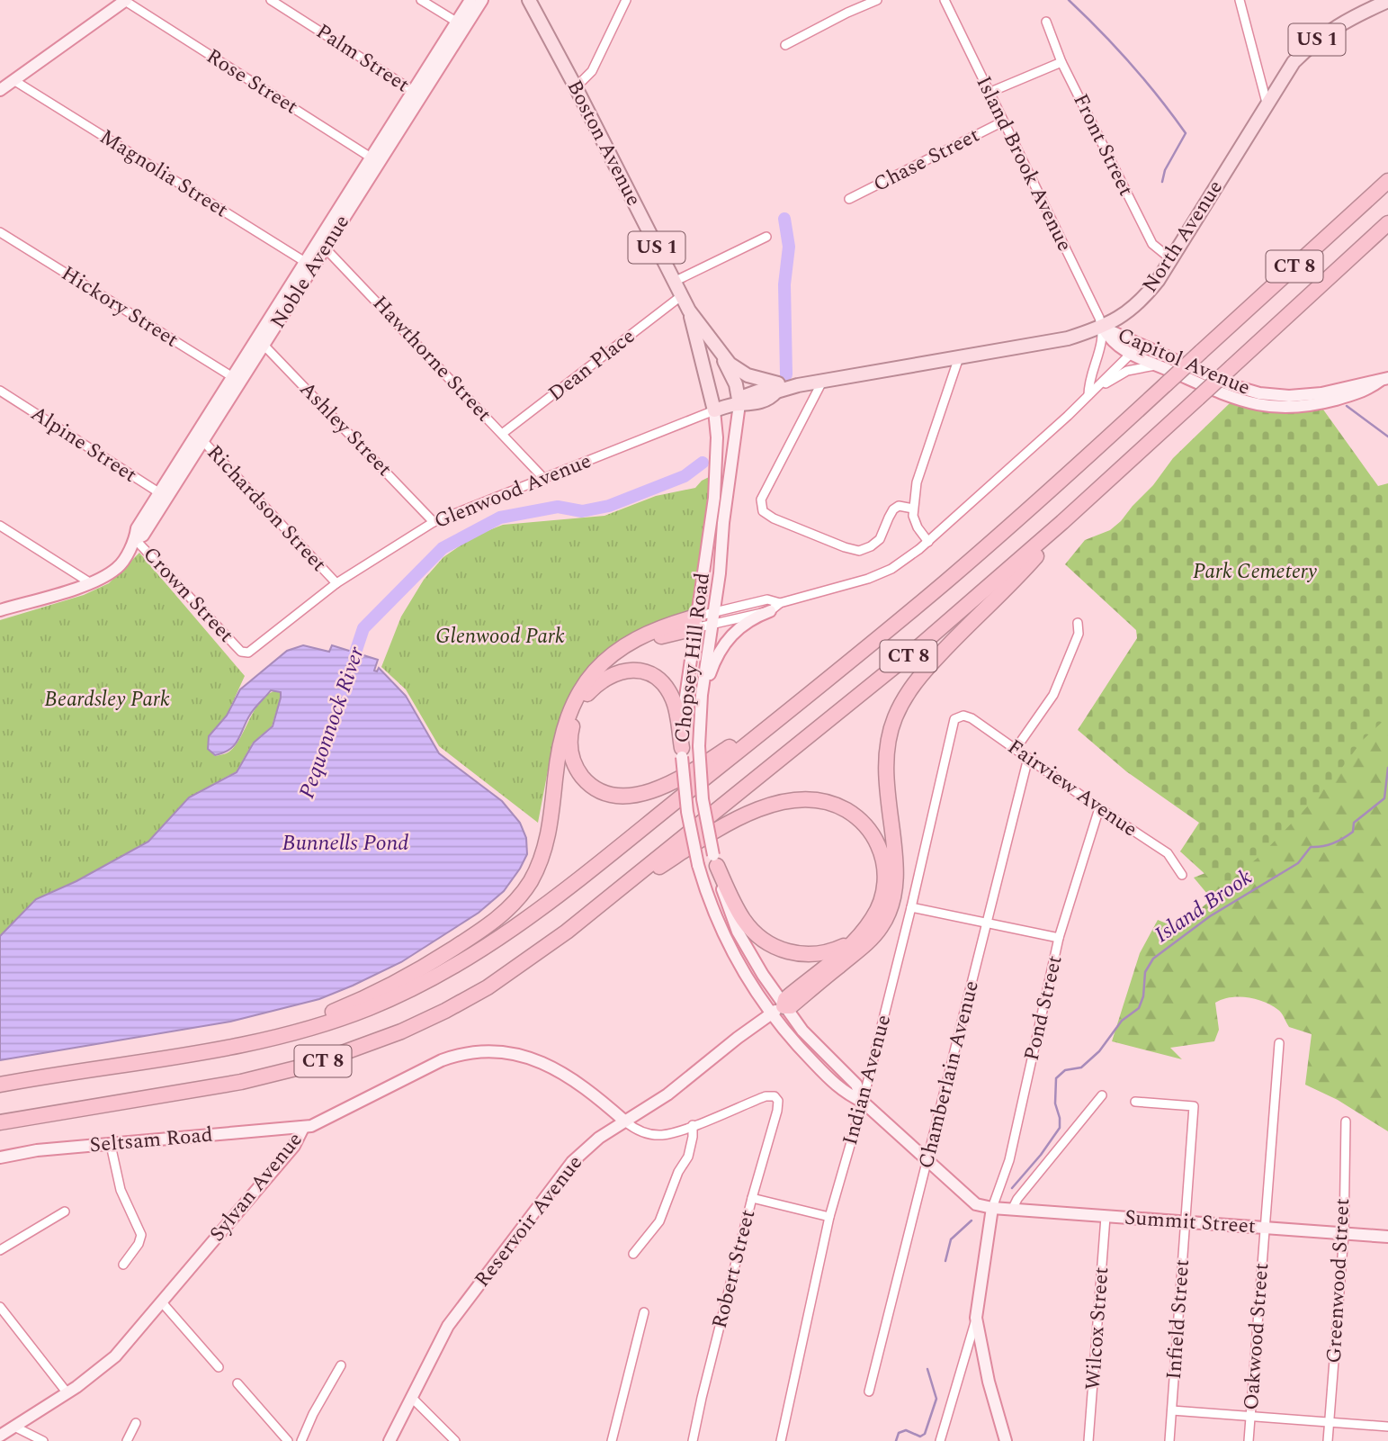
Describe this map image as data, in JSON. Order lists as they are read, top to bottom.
{
  "streets": {
    "highway": ["CT 8"],
    "main road": [
      "US 1",
      "Boston Avenue",
      "North Avenue",
      "Noble Avenue",
      "Capitol Avenue",
      "Glenwood Avenue",
      "Chopsey Hill Road",
      "Seltsam Road",
      "Sylvan Avenue",
      "Reservoir Avenue",
      "Summit Street"
    ],
    "street": [
      "Palm Street",
      "Rose Street",
      "Front Street",
      "Chase Street",
      "Island Brook Avenue",
      "Magnolia Street",
      "Hickory Street",
      "Hawthorne Street",
      "Dean Place",
      "Ashley Street",
      "Alpine Street",
      "Richardson Street",
      "Crown Street",
      "Fairview Avenue",
      "Pond Street",
      "Chamberlain Avenue",
      "Indian Avenue",
      "Robert Street",
      "Greenwood Street",
      "Infield Street",
      "Wilcox Street",
      "Oakwood Street"
    ]
  },
  "crossings": [
    ["US 1", "Boston Avenue"],
    ["US 1", "North Avenue"],
    ["US 1", "Glenwood Avenue"],
    ["US 1", "Chopsey Hill Road"],
    ["Palm Street", "Noble Avenue"],
    ["Rose Street", "Noble Avenue"],
    ["Boston Avenue", "Dean Place"],
    ["Boston Avenue", "Chopsey Hill Road"],
    ["Front Street", "North Avenue"],
    ["Chase Street", "Island Brook Avenue"],
    ["Island Brook Avenue", "North Avenue"],
    ["Island Brook Avenue", "Capitol Avenue"],
    ["Magnolia Street", "Noble Avenue"],
    ["North Avenue", "Capitol Avenue"],
    ["North Avenue", "Glenwood Avenue"],
    ["Noble Avenue", "Hickory Street"],
    ["Noble Avenue", "Hawthorne Street"],
    ["Noble Avenue", "Ashley Street"],
    ["Noble Avenue", "Alpine Street"],
    ["Noble Avenue", "Richardson Street"],
    ["Noble Avenue", "Crown Street"],
    ["Hawthorne Street", "Dean Place"],
    ["Hawthorne Street", "Glenwood Avenue"],
    ["Ashley Street", "Glenwood Avenue"],
    ["Glenwood Avenue", "Richardson Street"],
    ["Glenwood Avenue", "Crown Street"],
    ["Glenwood Avenue", "Chopsey Hill Road"],
    ["Chopsey Hill Road", "Pond Street"],
    ["Chopsey Hill Road", "Chamberlain Avenue"],
    ["Chopsey Hill Road", "Indian Avenue"],
    ["Chopsey Hill Road", "Reservoir Avenue"],
    ["Chopsey Hill Road", "Summit Street"],
    ["Fairview Avenue", "Pond Street"],
    ["Fairview Avenue", "Chamberlain Avenue"],
    ["Fairview Avenue", "Indian Avenue"],
    ["Pond Street", "Summit Street"],
    ["Seltsam Road", "Sylvan Avenue"],
    ["Sylvan Avenue", "Reservoir Avenue"],
    ["Summit Street", "Greenwood Street"],
    ["Summit Street", "Infield Street"],
    ["Summit Street", "Wilcox Street"],
    ["Summit Street", "Oakwood Street"]
  ],
  "water": ["Pequonnock River", "Bunnells Pond", "Island Brook"],
  "parks": ["Park Cemetery", "Glenwood Park", "Beardsley Park"]
}
